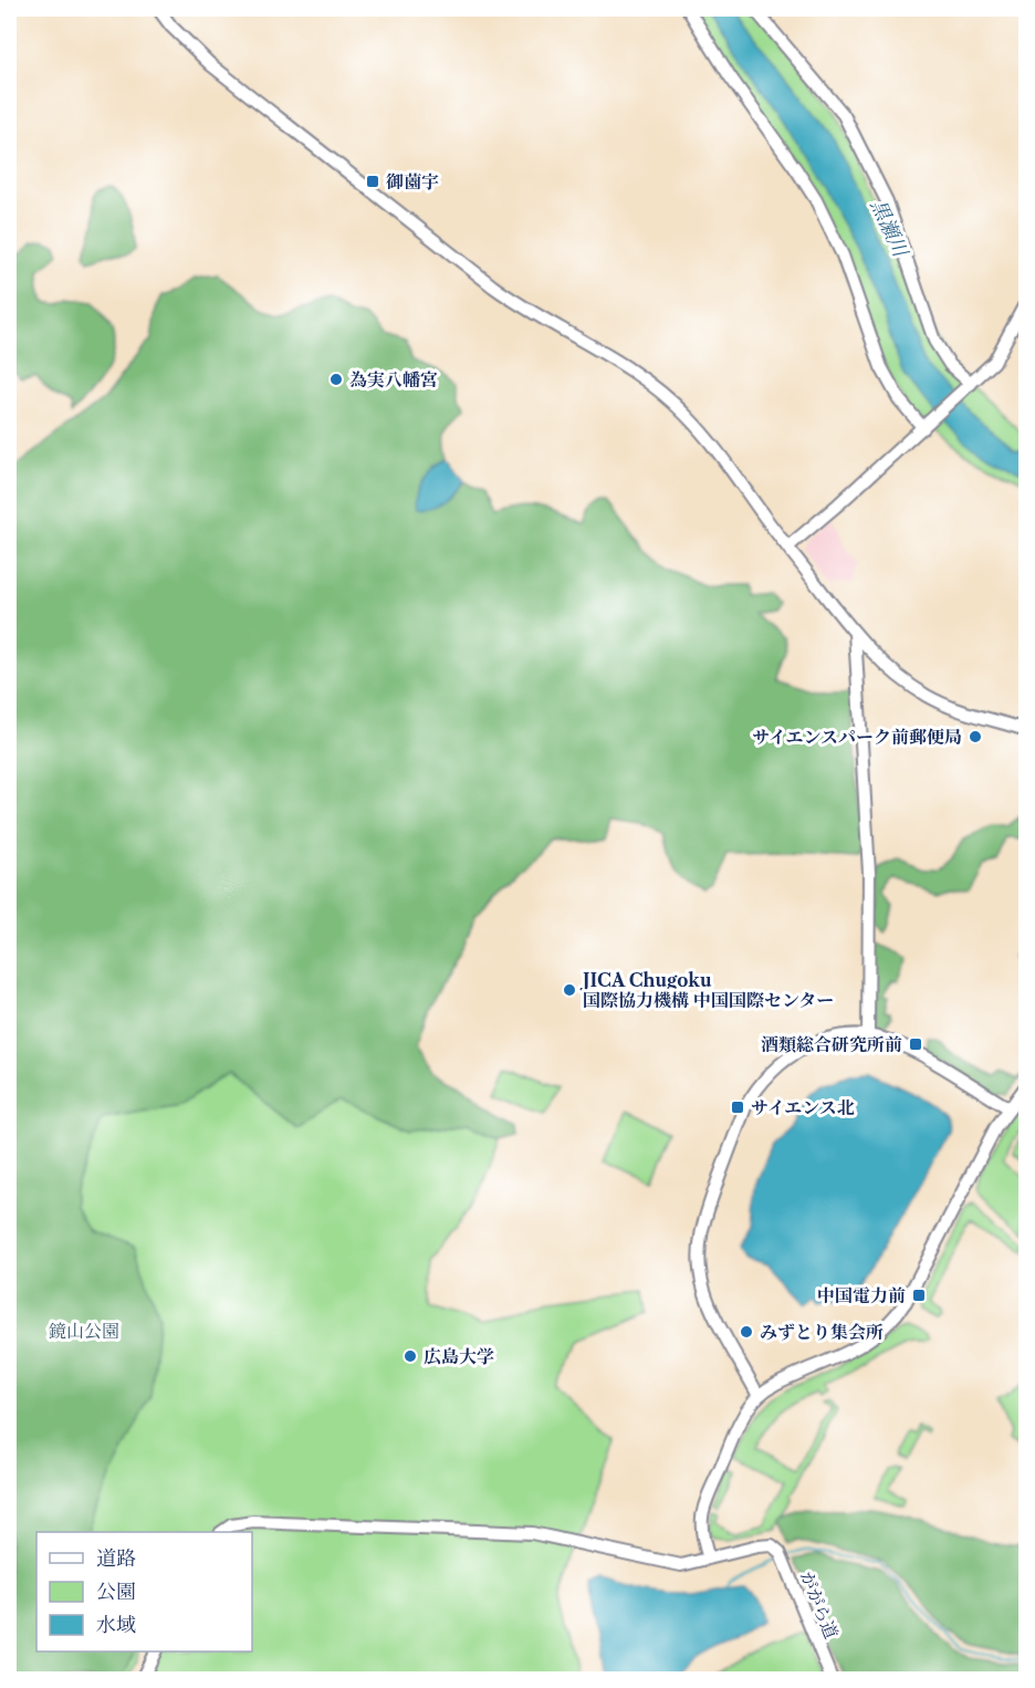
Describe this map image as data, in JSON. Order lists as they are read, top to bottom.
{
  "streets": {
    "street": ["ががら道"]
  },
  "water": ["黒瀬川"],
  "parks": ["鏡山公園"],
  "places": {
    "transit": [
      "御薗宇",
      "酒類総合研究所前",
      "サイエンス北",
      "中国電力前"
    ],
    "other": [
      "為実八幡宮",
      "サイエンスパーク前郵便局",
      "JICA Chugoku 国際協力機構 中国国際センター",
      "みずとり集会所",
      "広島大学"
    ]
  },
  "legend": ["道路", "公園", "水域"]
}
